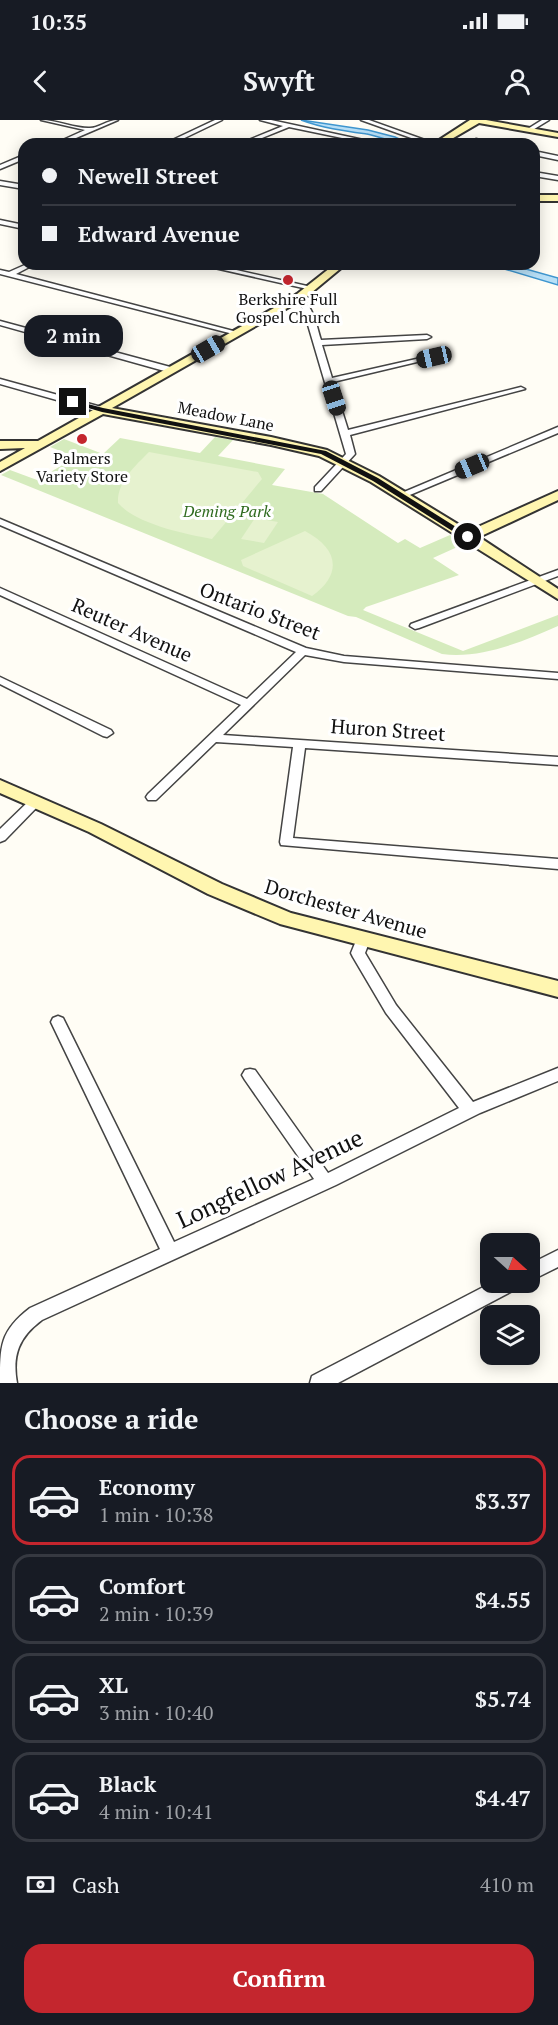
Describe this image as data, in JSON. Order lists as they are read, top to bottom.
{
  "streets": {
    "street": [
      "Meadow Lane",
      "Ontario Street",
      "Reuter Avenue",
      "Huron Street",
      "Dorchester Avenue",
      "Longfellow Avenue"
    ]
  },
  "parks": ["Deming Park"],
  "places": ["Berkshire Full Gospel Church", "Palmers Variety Store"],
  "north": "right",
  "page": {
    "status": "10:35",
    "header": "Swyft",
    "banner": ["Newell Street", "Edward Avenue"],
    "bubble": "2 min",
    "heading": "Choose a ride",
    "list": [
      {
        "name": "Economy",
        "note": "1 min · 10:38",
        "value": "$3.37"
      },
      {
        "name": "Comfort",
        "note": "2 min · 10:39",
        "value": "$4.55"
      },
      {
        "name": "XL",
        "note": "3 min · 10:40",
        "value": "$5.74"
      },
      {
        "name": "Black",
        "note": "4 min · 10:41",
        "value": "$4.47"
      }
    ],
    "pay": ["Cash", "410 m"],
    "buttons": "Confirm"
  }
}
